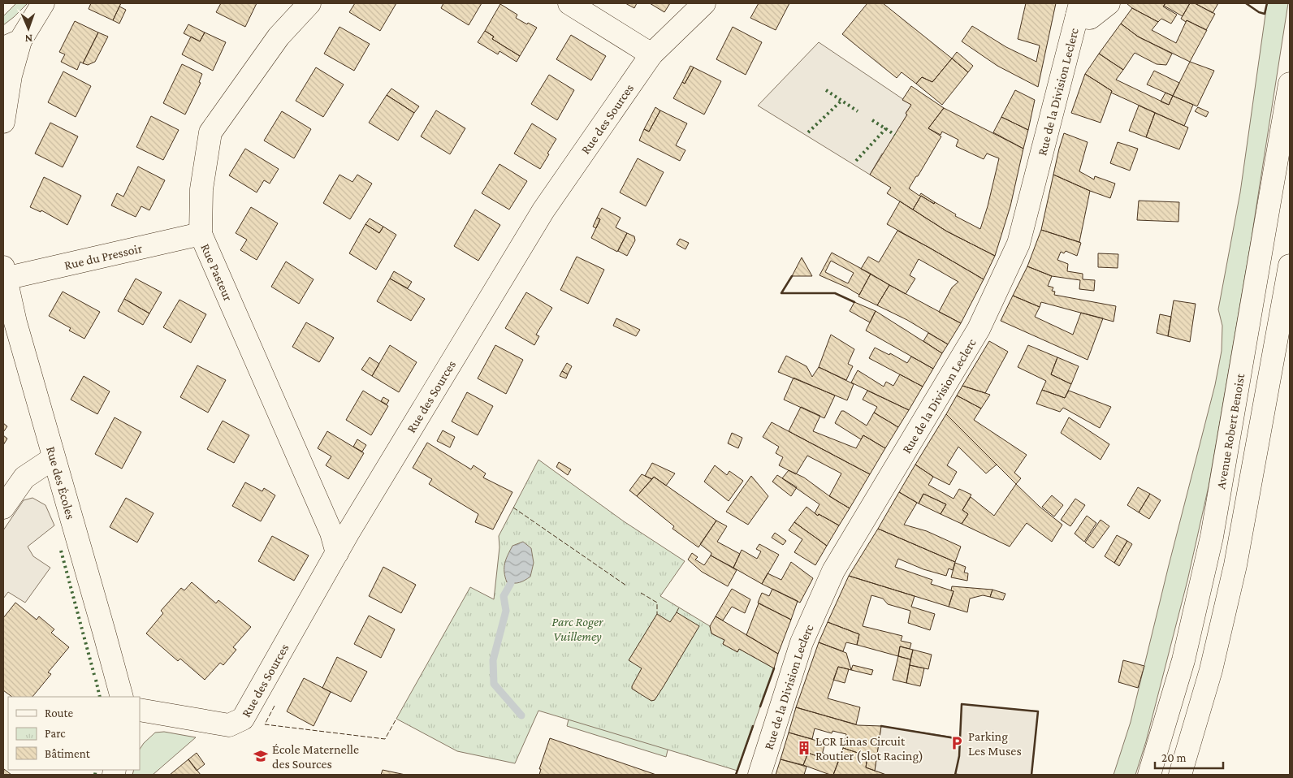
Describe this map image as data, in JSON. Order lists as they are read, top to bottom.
{
  "streets": {
    "street": [
      "Rue de la Division Leclerc",
      "Rue des Sources",
      "Rue du Pressoir",
      "Rue Pasteur",
      "Avenue Robert Benoist",
      "Rue des Écoles"
    ]
  },
  "crossings": [
    ["Rue des Sources", "Rue Pasteur"],
    ["Rue du Pressoir", "Rue Pasteur"],
    ["Rue du Pressoir", "Rue des Écoles"]
  ],
  "parks": ["Parc Roger Vuillemey"],
  "places": {
    "parking": ["Parking Les Muses"],
    "building": ["LCR Linas Circuit Routier (Slot Racing)"],
    "school or university": ["École Maternelle des Sources"]
  },
  "legend": ["Route", "Parc", "Bâtiment"],
  "scale_bar": "20 m",
  "north": "bottom"
}
